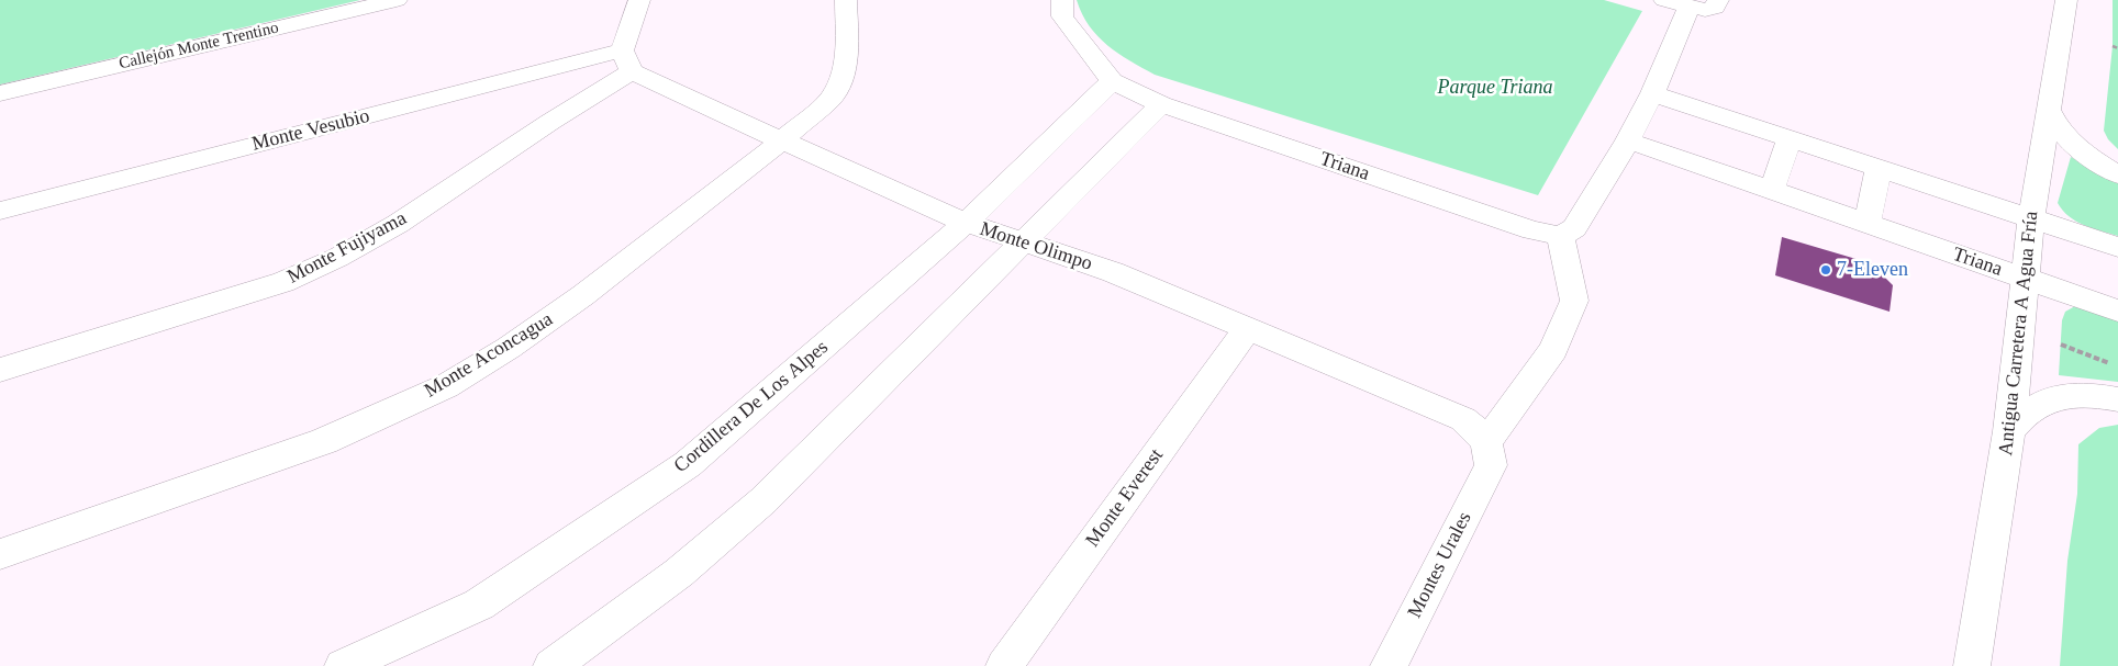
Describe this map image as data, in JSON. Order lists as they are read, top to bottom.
{
  "streets": {
    "street": [
      "Callejón Monte Trentino",
      "Monte Vesubio",
      "Triana",
      "Monte Olimpo",
      "Monte Fujiyama",
      "Antigua Carretera A Agua Fría",
      "Monte Aconcagua",
      "Cordillera De Los Alpes",
      "Monte Everest",
      "Montes Urales"
    ]
  },
  "crossings": [
    ["Monte Vesubio", "Monte Olimpo"],
    ["Monte Vesubio", "Monte Fujiyama"],
    ["Triana", "Antigua Carretera A Agua Fría"],
    ["Triana", "Cordillera De Los Alpes"],
    ["Triana", "Montes Urales"],
    ["Monte Olimpo", "Monte Fujiyama"],
    ["Monte Olimpo", "Monte Aconcagua"],
    ["Monte Olimpo", "Cordillera De Los Alpes"],
    ["Monte Olimpo", "Monte Everest"],
    ["Monte Olimpo", "Montes Urales"]
  ],
  "parks": ["Parque Triana"],
  "places": ["7-Eleven"]
}
